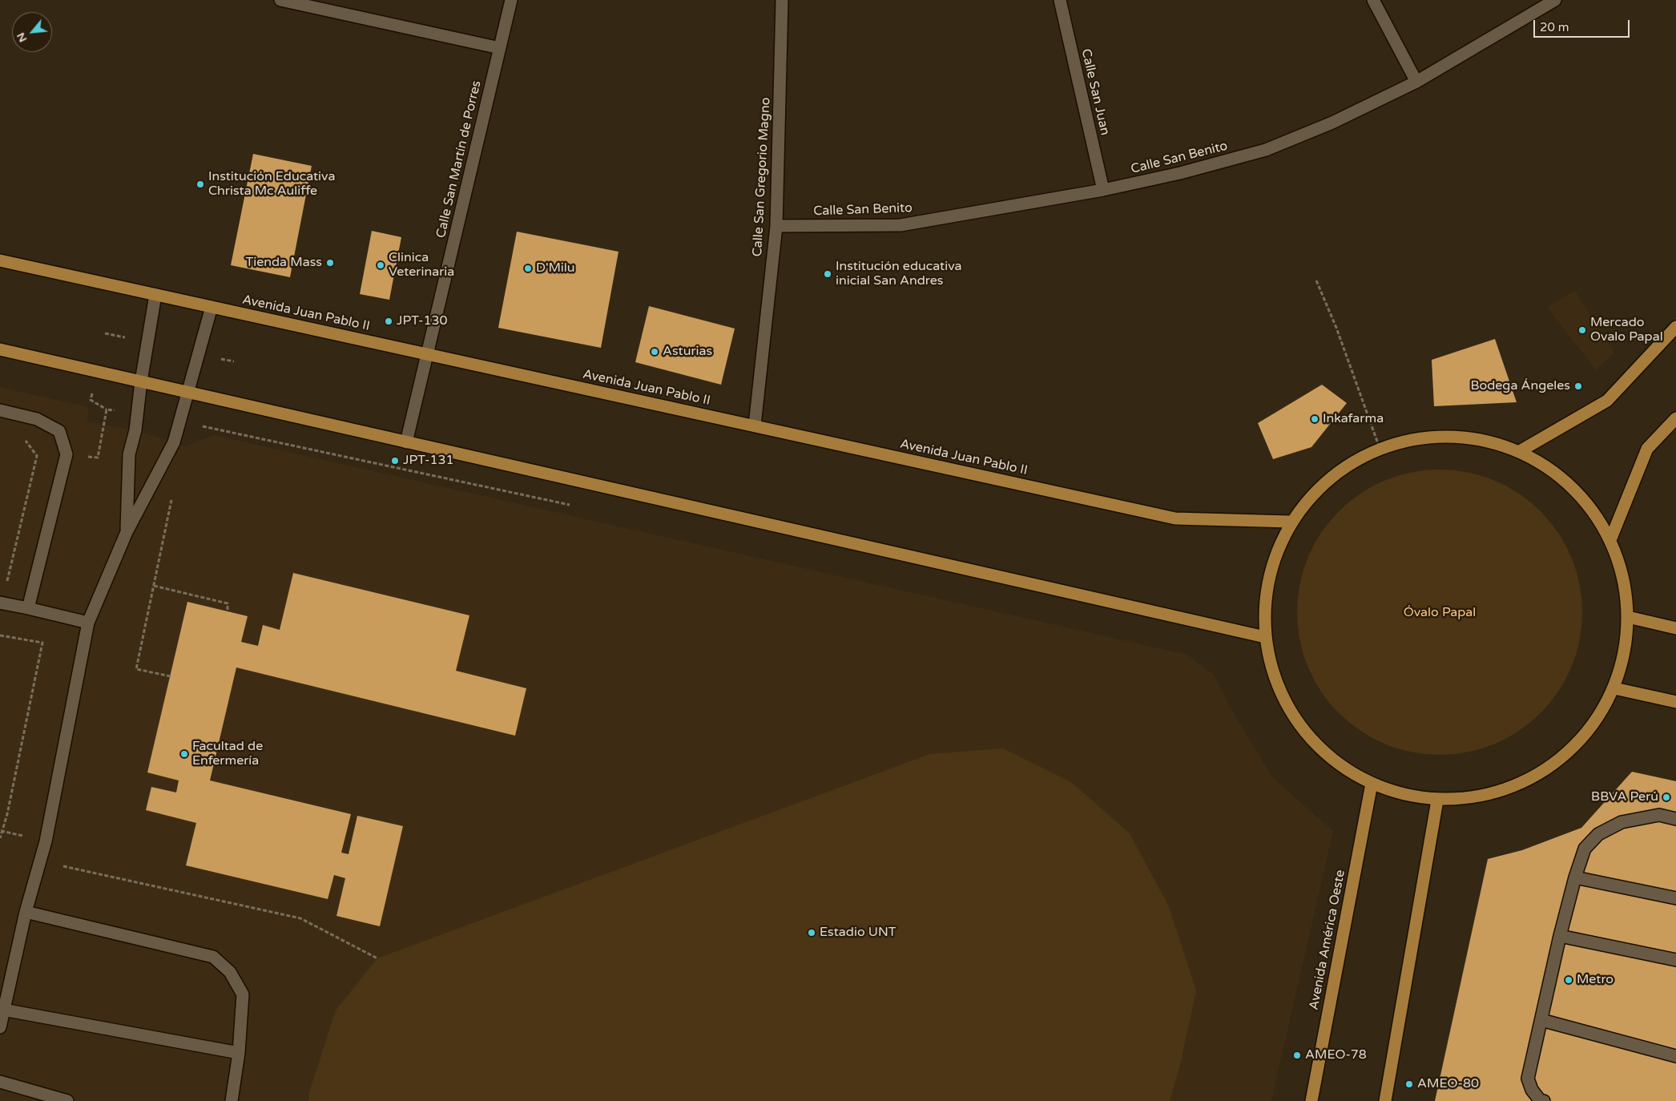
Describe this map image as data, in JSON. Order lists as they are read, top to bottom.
{
  "streets": {
    "main road": ["Avenida Juan Pablo II", "Avenida América Oeste"],
    "street": [
      "Calle San Juan",
      "Calle San Benito",
      "Calle San Martín de Porres",
      "Calle San Gregorio Magno"
    ]
  },
  "crossings": [
    ["Calle San Juan", "Calle San Benito"],
    ["Calle San Benito", "Calle San Gregorio Magno"],
    ["Calle San Martín de Porres", "Avenida Juan Pablo II"],
    ["Calle San Gregorio Magno", "Avenida Juan Pablo II"]
  ],
  "parks": ["Óvalo Papal"],
  "places": [
    "Institución Educativa Christa Mc Auliffe",
    "Tienda Mass",
    "Clinica Veterinaria",
    "D'Milu",
    "Institución educativa inicial San Andres",
    "JPT-130",
    "Mercado Ovalo Papal",
    "Asturias",
    "Bodega Ángeles",
    "Inkafarma",
    "JPT-131",
    "Facultad de Enfermería",
    "BBVA Perú",
    "Estadio UNT",
    "Metro",
    "AMEO-78",
    "AMEO-80"
  ],
  "scale_bar": "20 m",
  "north": "bottom left"
}
